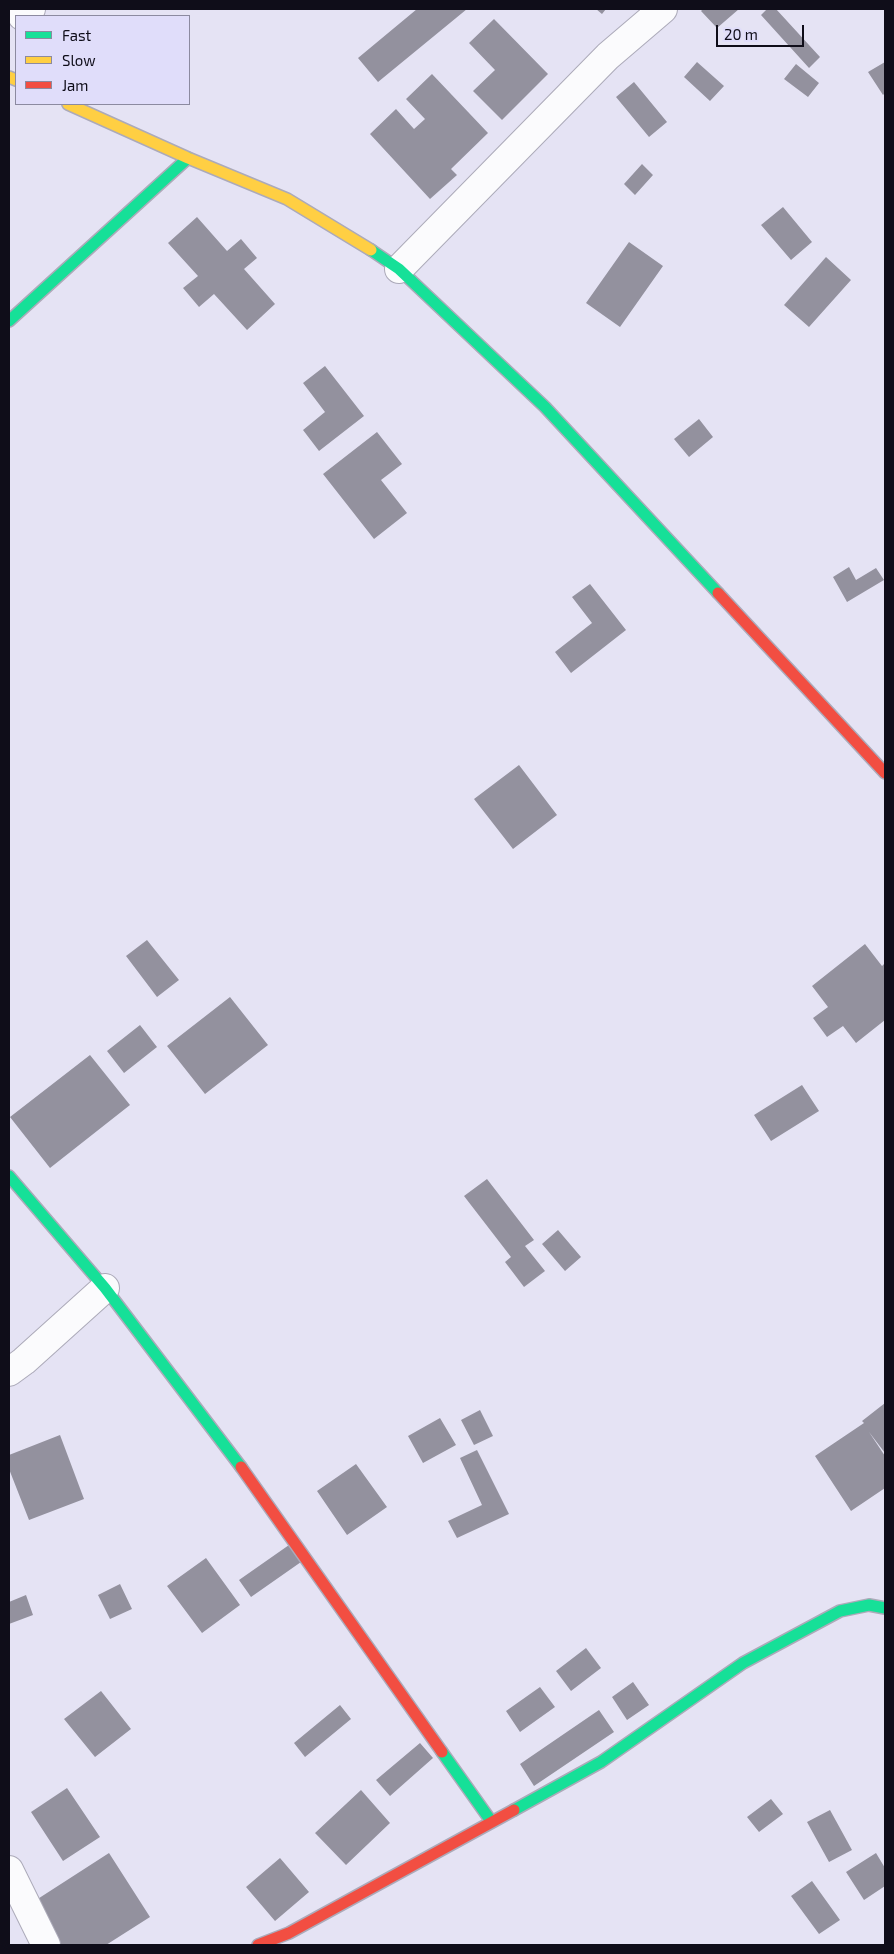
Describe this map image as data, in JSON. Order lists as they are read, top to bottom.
{
  "legend": ["Fast", "Slow", "Jam"],
  "scale_bar": "20 m"
}
